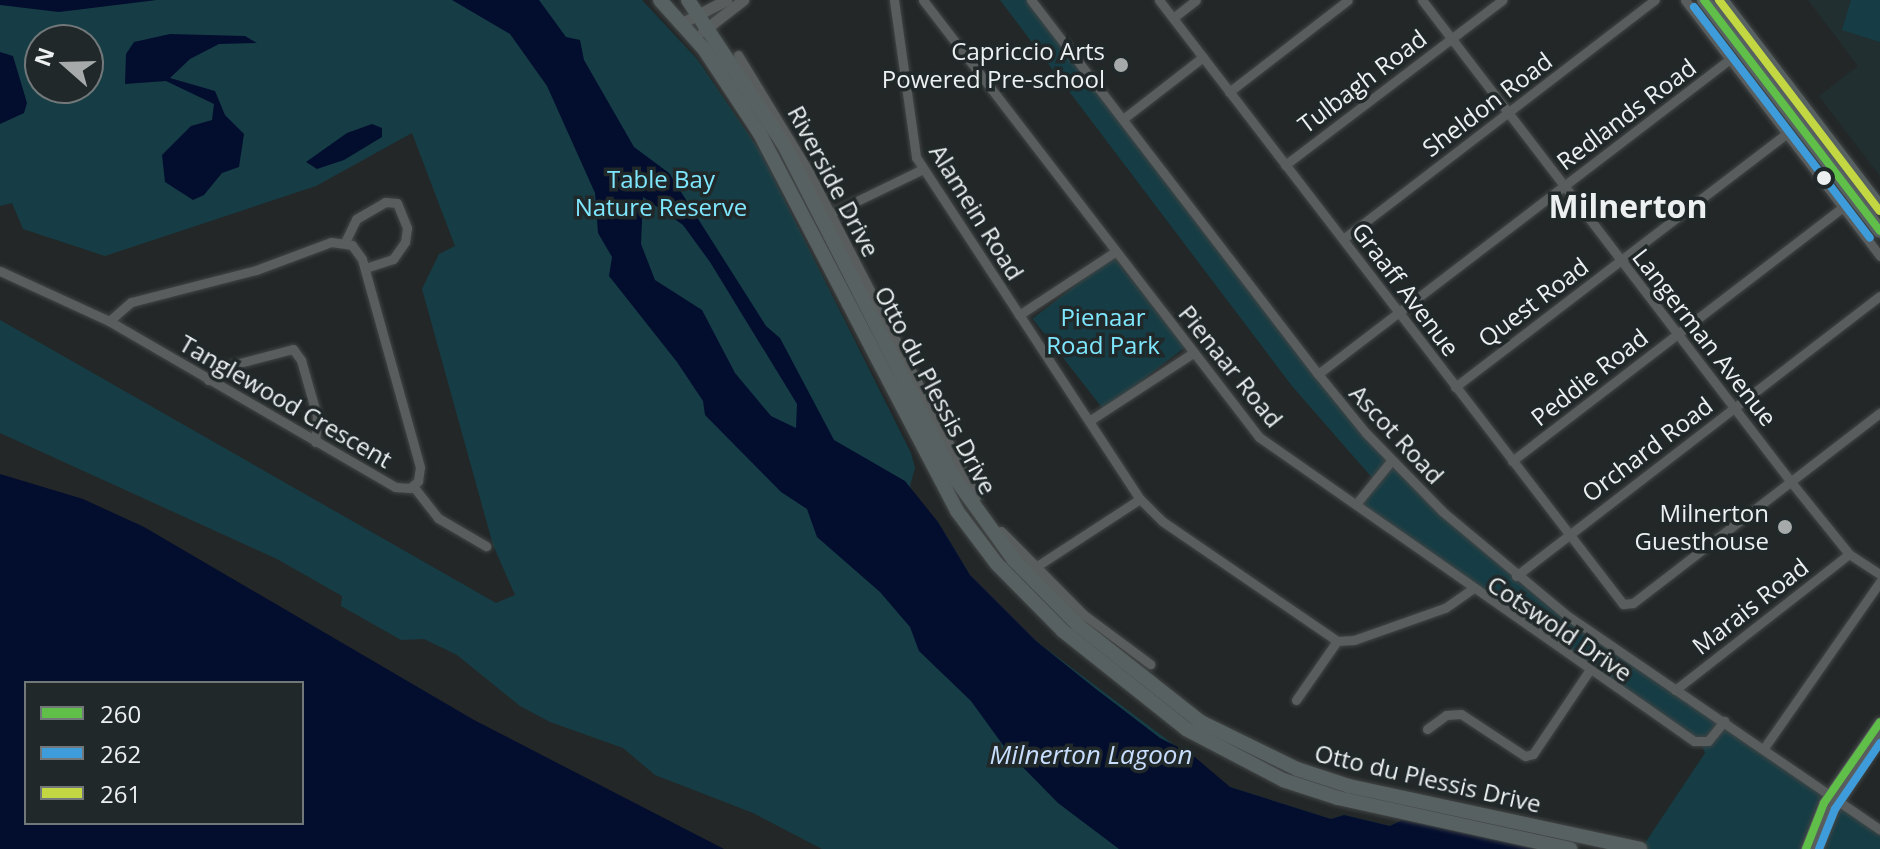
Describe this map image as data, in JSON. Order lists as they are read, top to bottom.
{
  "streets": {
    "main road": ["Otto du Plessis Drive"],
    "street": [
      "Tulbagh Road",
      "Sheldon Road",
      "Redlands Road",
      "Riverside Drive",
      "Alamein Road",
      "Graaff Avenue",
      "Quest Road",
      "Langerman Avenue",
      "Pienaar Road",
      "Peddie Road",
      "Tanglewood Crescent",
      "Ascot Road",
      "Orchard Road",
      "Marais Road",
      "Cotswold Drive"
    ]
  },
  "crossings": [
    ["Tulbagh Road", "Graaff Avenue"],
    ["Tulbagh Road", "Langerman Avenue"],
    ["Sheldon Road", "Graaff Avenue"],
    ["Sheldon Road", "Langerman Avenue"],
    ["Redlands Road", "Graaff Avenue"],
    ["Redlands Road", "Langerman Avenue"],
    ["Redlands Road", "Ascot Road"],
    ["Alamein Road", "Cotswold Drive"],
    ["Graaff Avenue", "Quest Road"],
    ["Graaff Avenue", "Langerman Avenue"],
    ["Graaff Avenue", "Peddie Road"],
    ["Graaff Avenue", "Orchard Road"],
    ["Quest Road", "Langerman Avenue"],
    ["Langerman Avenue", "Peddie Road"],
    ["Langerman Avenue", "Orchard Road"],
    ["Langerman Avenue", "Marais Road"],
    ["Pienaar Road", "Cotswold Drive"],
    ["Ascot Road", "Orchard Road"],
    ["Ascot Road", "Marais Road"],
    ["Ascot Road", "Cotswold Drive"]
  ],
  "districts": ["Milnerton"],
  "water": ["Milnerton Lagoon"],
  "parks": ["Table Bay Nature Reserve", "Pienaar Road Park"],
  "places": ["Capriccio Arts Powered Pre-school", "Milnerton Guesthouse"],
  "lines": ["transit line 260", "transit line 261", "transit line 262"],
  "legend": ["260", "262", "261"],
  "north": "left"
}
